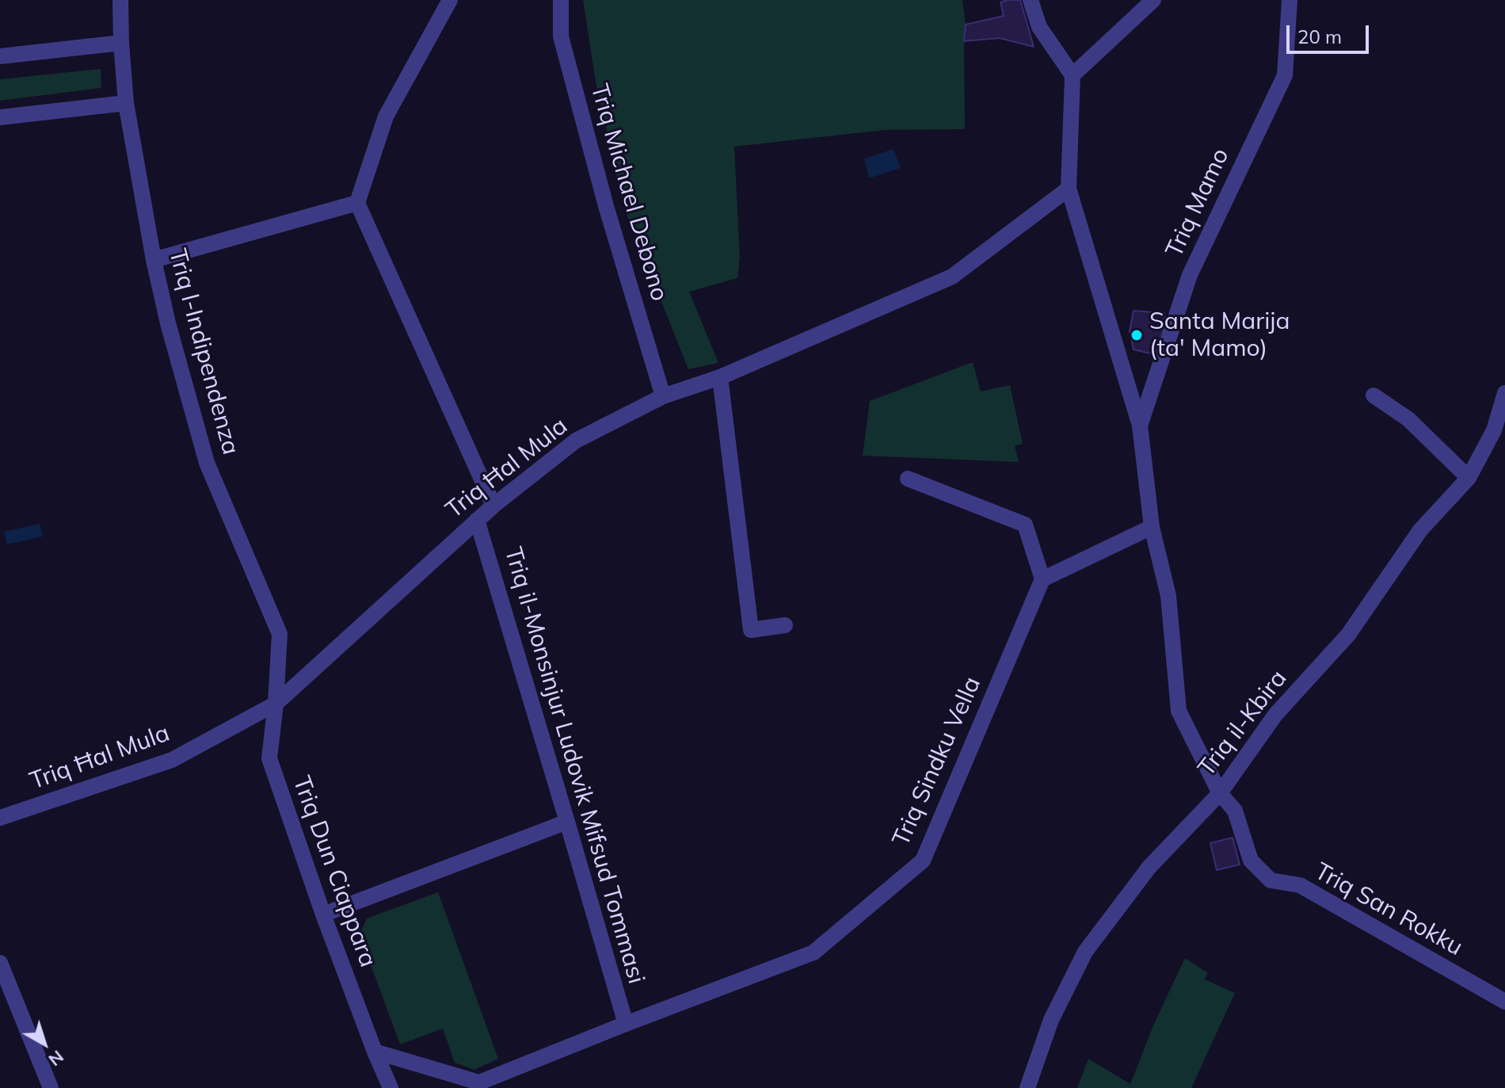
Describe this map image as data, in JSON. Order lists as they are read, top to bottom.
{
  "streets": {
    "street": [
      "Triq Michael Debono",
      "Triq Mamo",
      "Triq l-Indipendenza",
      "Triq Ħal Mula",
      "Triq il-Kbira",
      "Triq Sindku Vella",
      "Triq il-Monsinjur Ludovik Mifsud Tommasi",
      "Triq Dun Ciappara",
      "Triq San Rokku"
    ]
  },
  "crossings": [
    ["Triq Michael Debono", "Triq Ħal Mula"],
    ["Triq Mamo", "Triq Ħal Mula"],
    ["Triq Mamo", "Triq il-Kbira"],
    ["Triq Mamo", "Triq San Rokku"],
    ["Triq l-Indipendenza", "Triq Ħal Mula"],
    ["Triq l-Indipendenza", "Triq Dun Ciappara"],
    ["Triq Ħal Mula", "Triq il-Monsinjur Ludovik Mifsud Tommasi"],
    ["Triq Ħal Mula", "Triq Dun Ciappara"],
    ["Triq il-Kbira", "Triq San Rokku"],
    ["Triq Sindku Vella", "Triq il-Monsinjur Ludovik Mifsud Tommasi"]
  ],
  "places": ["Santa Marija (ta' Mamo)"],
  "scale_bar": "20 m",
  "north": "bottom right"
}
